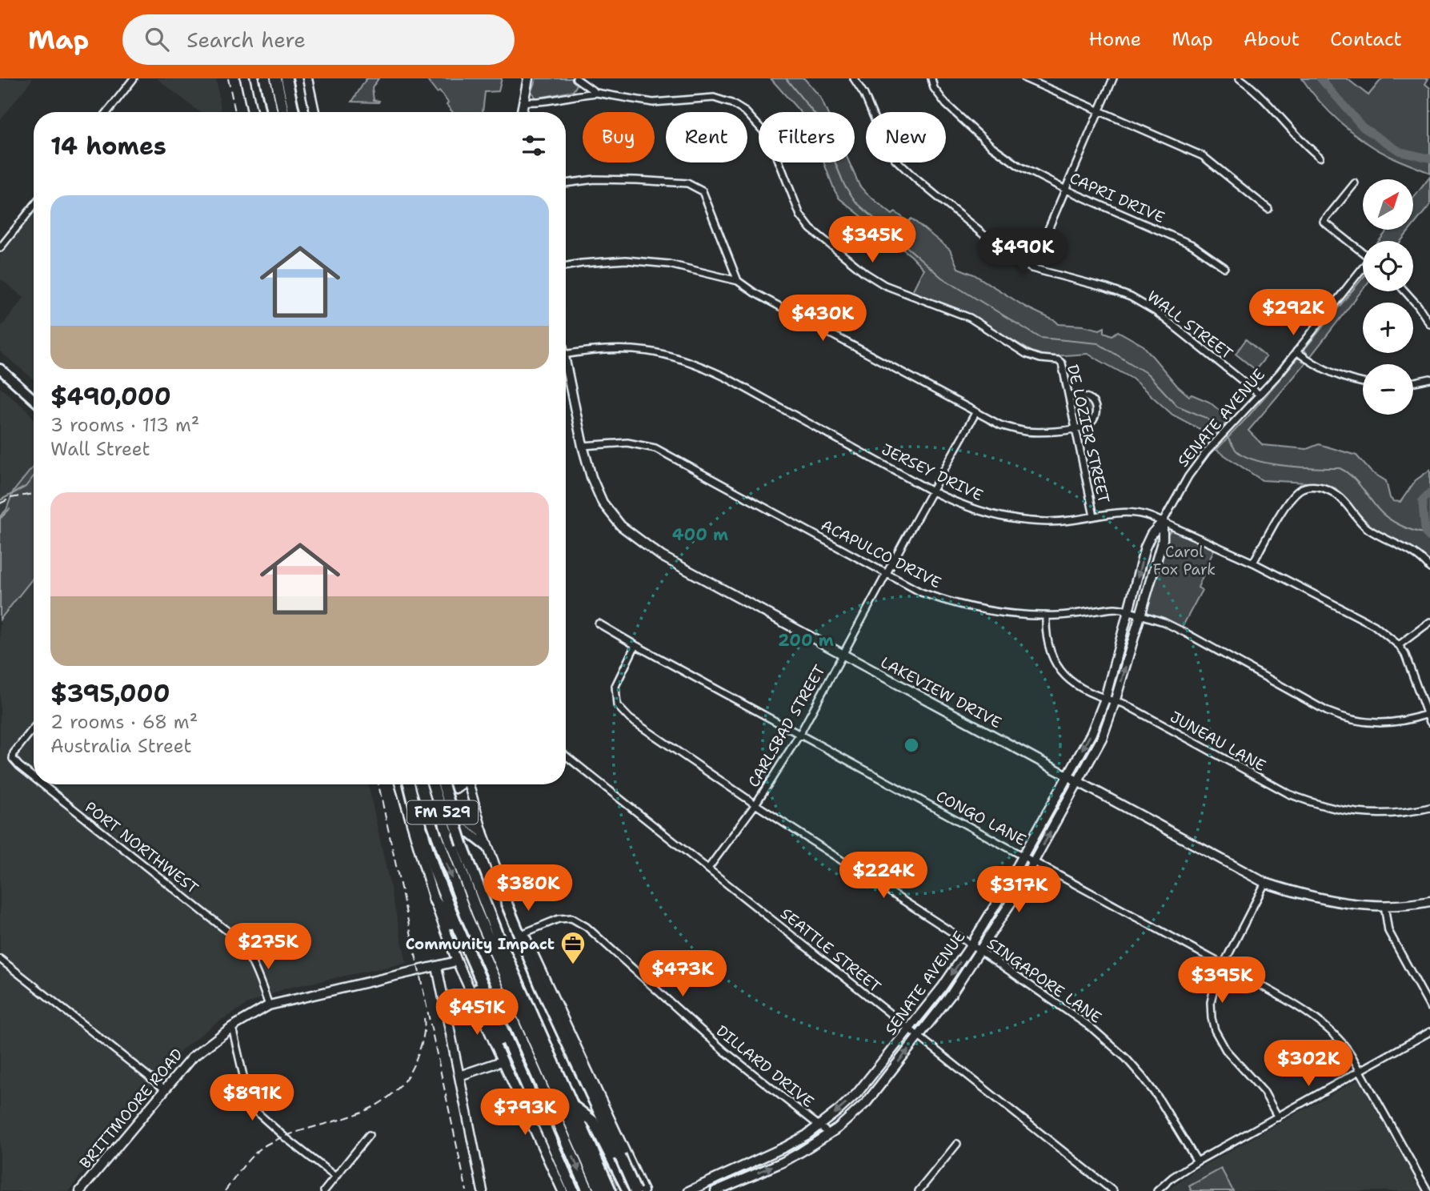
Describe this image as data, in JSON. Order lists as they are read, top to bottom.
{
  "streets": {
    "main road": ["FM 529"],
    "street": [
      "CAPRI DRIVE",
      "WALL STREET",
      "SENATE AVENUE",
      "DE LOZIER STREET",
      "JERSEY DRIVE",
      "ACAPULCO DRIVE",
      "LAKEVIEW DRIVE",
      "CARLSBAD STREET",
      "JUNEAU LANE",
      "CONGO LANE",
      "PORT NORTHWEST",
      "SEATTLE STREET",
      "SINGAPORE LANE",
      "DILLARD DRIVE",
      "BRITTMOORE ROAD"
    ]
  },
  "crossings": [
    ["WALL STREET", "SENATE AVENUE"],
    ["SENATE AVENUE", "JERSEY DRIVE"],
    ["SENATE AVENUE", "ACAPULCO DRIVE"],
    ["SENATE AVENUE", "LAKEVIEW DRIVE"],
    ["SENATE AVENUE", "JUNEAU LANE"],
    ["SENATE AVENUE", "CONGO LANE"],
    ["SENATE AVENUE", "SEATTLE STREET"],
    ["SENATE AVENUE", "SINGAPORE LANE"],
    ["SENATE AVENUE", "DILLARD DRIVE"],
    ["DE LOZIER STREET", "JERSEY DRIVE"],
    ["JERSEY DRIVE", "ACAPULCO DRIVE"],
    ["JERSEY DRIVE", "CARLSBAD STREET"],
    ["ACAPULCO DRIVE", "LAKEVIEW DRIVE"],
    ["ACAPULCO DRIVE", "CARLSBAD STREET"],
    ["ACAPULCO DRIVE", "JUNEAU LANE"],
    ["LAKEVIEW DRIVE", "CARLSBAD STREET"],
    ["CARLSBAD STREET", "CONGO LANE"],
    ["CARLSBAD STREET", "SEATTLE STREET"],
    ["CARLSBAD STREET", "SINGAPORE LANE"],
    ["CONGO LANE", "SINGAPORE LANE"],
    ["PORT NORTHWEST", "BRITTMOORE ROAD"]
  ],
  "parks": ["Carol Fox Park"],
  "places": {
    "office": ["Community Impact"]
  },
  "north": "top right",
  "page": {
    "header": "Map",
    "search": "Search here",
    "nav": [
      "Home",
      "Map",
      "About",
      "Contact"
    ],
    "chip": [
      "Buy",
      "Rent",
      "Filters",
      "New"
    ],
    "heading": "14 homes",
    "map_buttons": ["+", "−"],
    "list": [
      {
        "name": "$490,000",
        "note": "3 rooms · 113 m² · Wall Street"
      },
      {
        "name": "$395,000",
        "note": "2 rooms · 68 m² · Australia Street"
      }
    ],
    "price": [
      "$345K",
      "$490K",
      "$292K",
      "$430K",
      "$224K",
      "$380K",
      "$317K",
      "$275K",
      "$473K",
      "$395K",
      "$451K",
      "$302K",
      "$891K",
      "$793K"
    ]
  },
  "rings": ["400 m", "200 m"]
}
